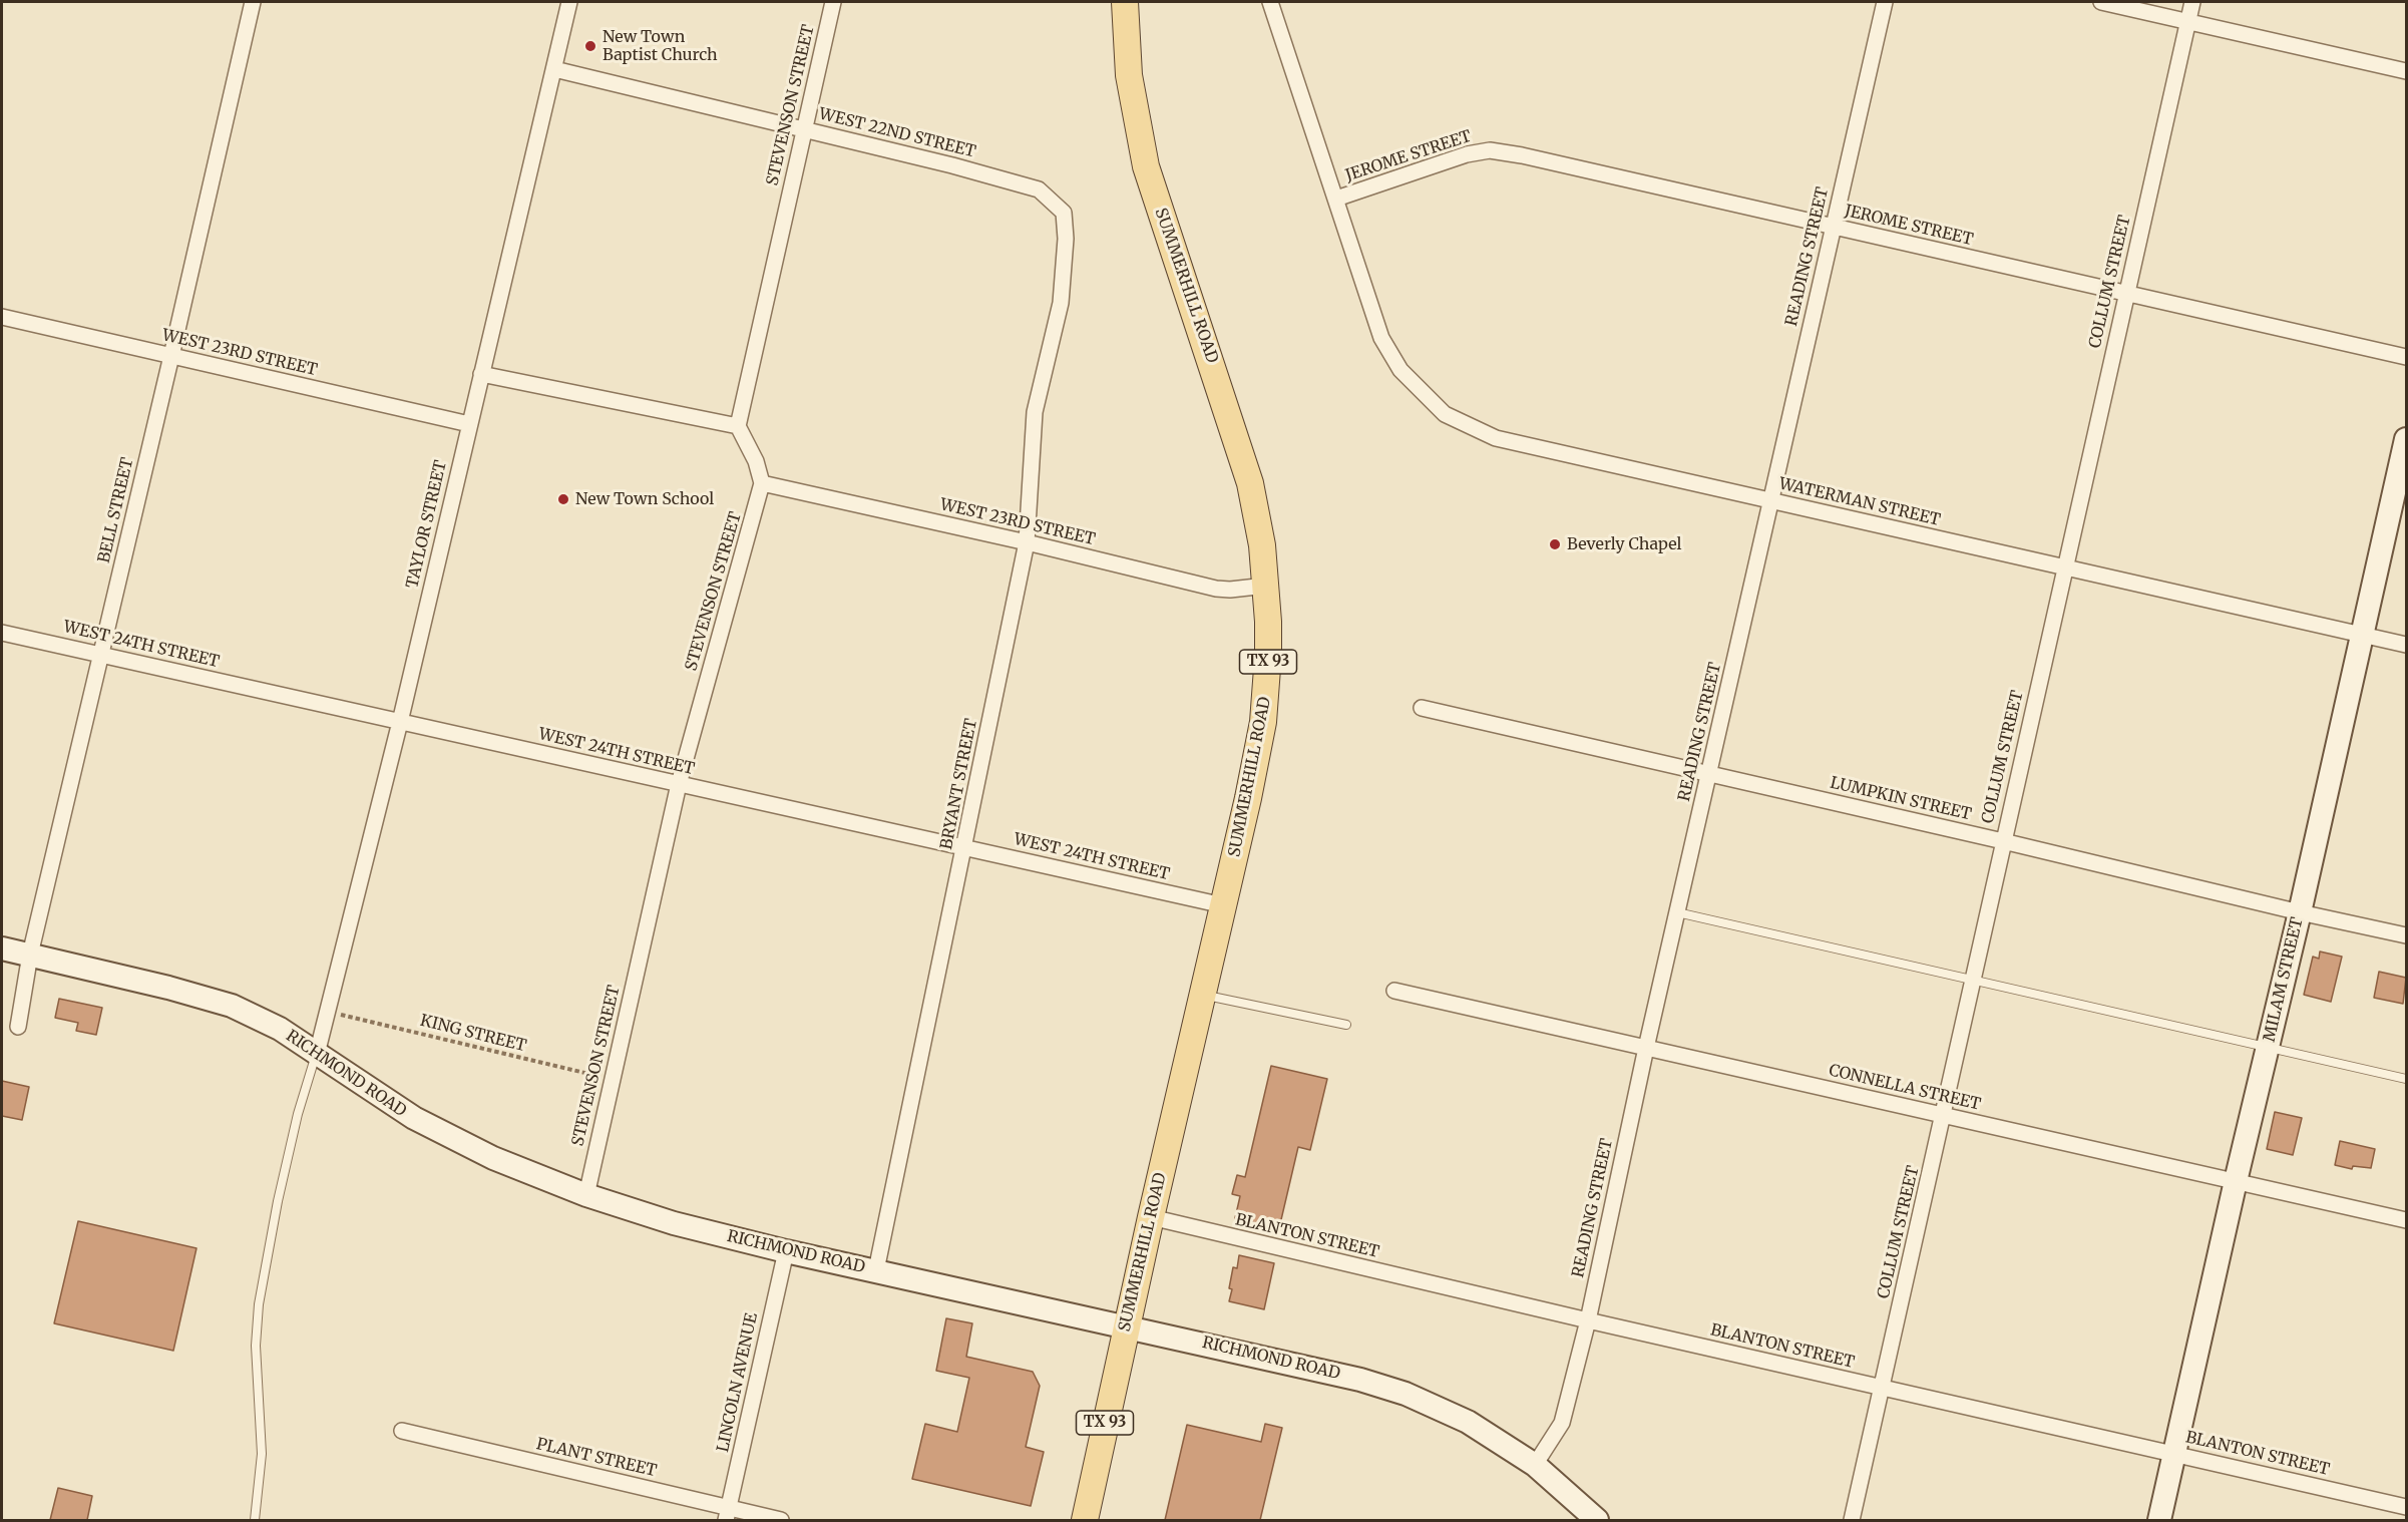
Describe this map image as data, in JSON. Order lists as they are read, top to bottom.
{
  "streets": {
    "main road": ["SUMMERHILL ROAD", "TX 93"],
    "street": [
      "STEVENSON STREET",
      "WEST 22ND STREET",
      "JEROME STREET",
      "READING STREET",
      "COLLUM STREET",
      "WEST 23RD STREET",
      "WATERMAN STREET",
      "BELL STREET",
      "TAYLOR STREET",
      "WEST 24TH STREET",
      "BRYANT STREET",
      "LUMPKIN STREET",
      "MILAM STREET",
      "RICHMOND ROAD",
      "CONNELLA STREET",
      "BLANTON STREET",
      "LINCOLN AVENUE",
      "PLANT STREET"
    ],
    "path": ["KING STREET"]
  },
  "crossings": [
    ["STEVENSON STREET", "WEST 22ND STREET"],
    ["STEVENSON STREET", "WEST 23RD STREET"],
    ["STEVENSON STREET", "WEST 24TH STREET"],
    ["STEVENSON STREET", "KING STREET"],
    ["STEVENSON STREET", "RICHMOND ROAD"],
    ["WEST 22ND STREET", "TAYLOR STREET"],
    ["WEST 22ND STREET", "BRYANT STREET"],
    ["JEROME STREET", "READING STREET"],
    ["JEROME STREET", "COLLUM STREET"],
    ["JEROME STREET", "WATERMAN STREET"],
    ["READING STREET", "WATERMAN STREET"],
    ["READING STREET", "LUMPKIN STREET"],
    ["READING STREET", "RICHMOND ROAD"],
    ["READING STREET", "CONNELLA STREET"],
    ["READING STREET", "BLANTON STREET"],
    ["COLLUM STREET", "WATERMAN STREET"],
    ["COLLUM STREET", "LUMPKIN STREET"],
    ["COLLUM STREET", "CONNELLA STREET"],
    ["COLLUM STREET", "BLANTON STREET"],
    ["SUMMERHILL ROAD", "WEST 23RD STREET"],
    ["SUMMERHILL ROAD", "WEST 24TH STREET"],
    ["SUMMERHILL ROAD", "RICHMOND ROAD"],
    ["SUMMERHILL ROAD", "BLANTON STREET"],
    ["WEST 23RD STREET", "BELL STREET"],
    ["WEST 23RD STREET", "TAYLOR STREET"],
    ["WEST 23RD STREET", "BRYANT STREET"],
    ["WATERMAN STREET", "MILAM STREET"],
    ["BELL STREET", "WEST 24TH STREET"],
    ["BELL STREET", "RICHMOND ROAD"],
    ["TAYLOR STREET", "WEST 24TH STREET"],
    ["TAYLOR STREET", "KING STREET"],
    ["TAYLOR STREET", "RICHMOND ROAD"],
    ["WEST 24TH STREET", "BRYANT STREET"],
    ["BRYANT STREET", "RICHMOND ROAD"],
    ["LUMPKIN STREET", "MILAM STREET"],
    ["MILAM STREET", "CONNELLA STREET"],
    ["MILAM STREET", "BLANTON STREET"],
    ["RICHMOND ROAD", "LINCOLN AVENUE"],
    ["LINCOLN AVENUE", "PLANT STREET"]
  ],
  "places": ["New Town Baptist Church", "New Town School", "Beverly Chapel"]
}
